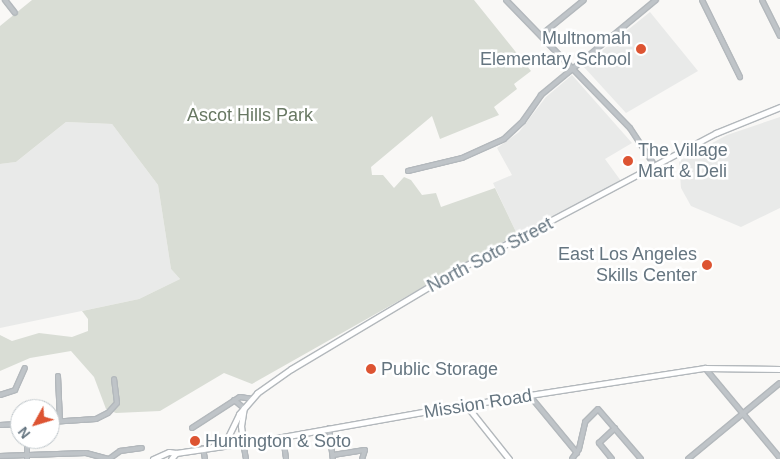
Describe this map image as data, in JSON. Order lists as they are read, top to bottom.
{
  "streets": {
    "main road": ["North Soto Street", "Mission Road"]
  },
  "crossings": [
    ["North Soto Street", "Mission Road"]
  ],
  "parks": ["Ascot Hills Park"],
  "places": [
    "Multnomah Elementary School",
    "The Village Mart & Deli",
    "East Los Angeles Skills Center",
    "Public Storage",
    "Huntington & Soto"
  ],
  "north": "bottom left"
}
